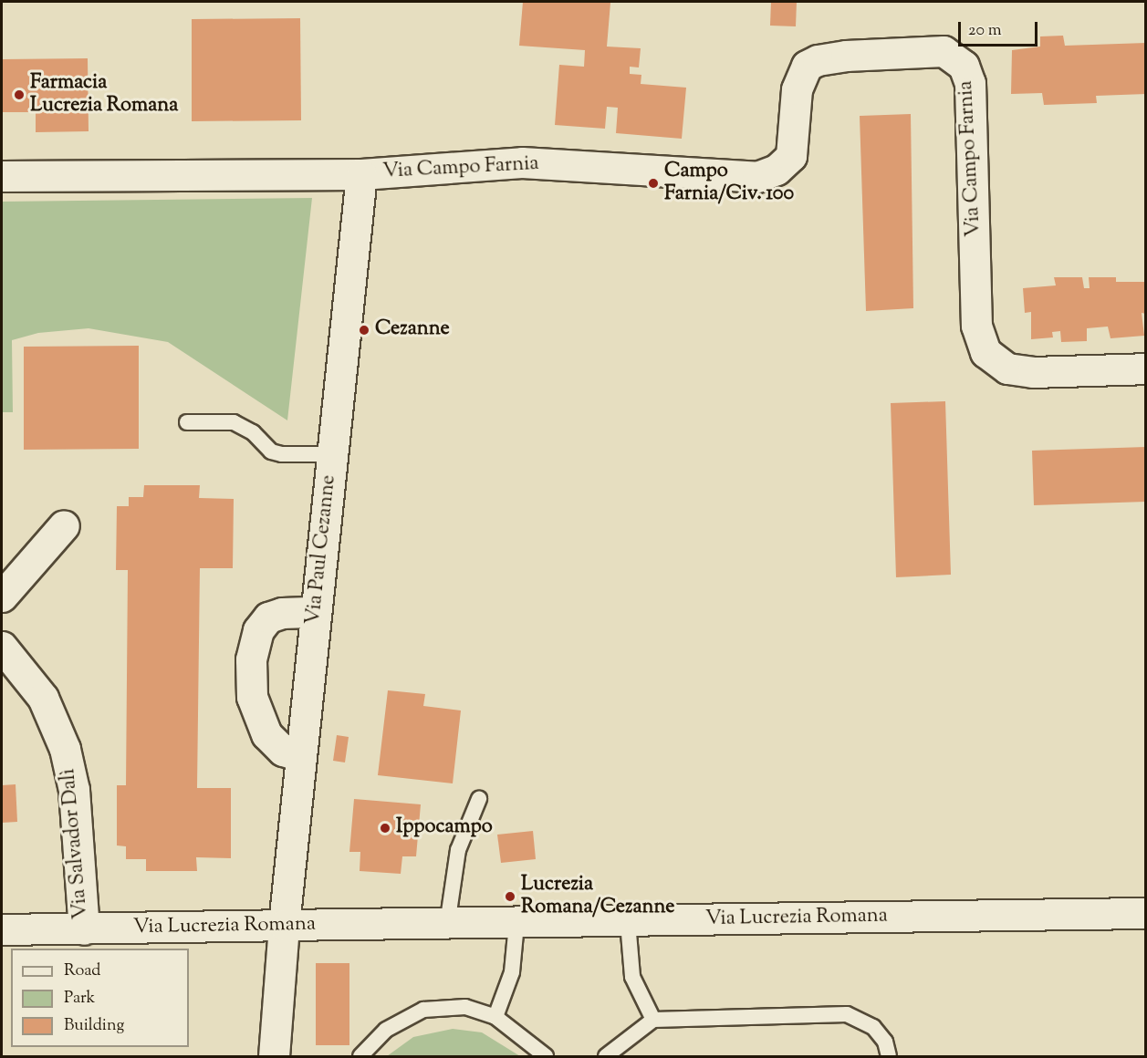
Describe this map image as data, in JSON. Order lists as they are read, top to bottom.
{
  "streets": {
    "street": [
      "Via Campo Farnia",
      "Via Paul Cezanne",
      "Via Salvador Dalì",
      "Via Lucrezia Romana"
    ]
  },
  "crossings": [
    ["Via Campo Farnia", "Via Paul Cezanne"],
    ["Via Paul Cezanne", "Via Lucrezia Romana"],
    ["Via Salvador Dalì", "Via Lucrezia Romana"]
  ],
  "places": [
    "Farmacia Lucrezia Romana",
    "Campo Farnia/Civ. 100",
    "Cezanne",
    "Ippocampo",
    "Lucrezia Romana/Cezanne"
  ],
  "legend": ["Road", "Park", "Building"],
  "scale_bar": "20 m"
}
